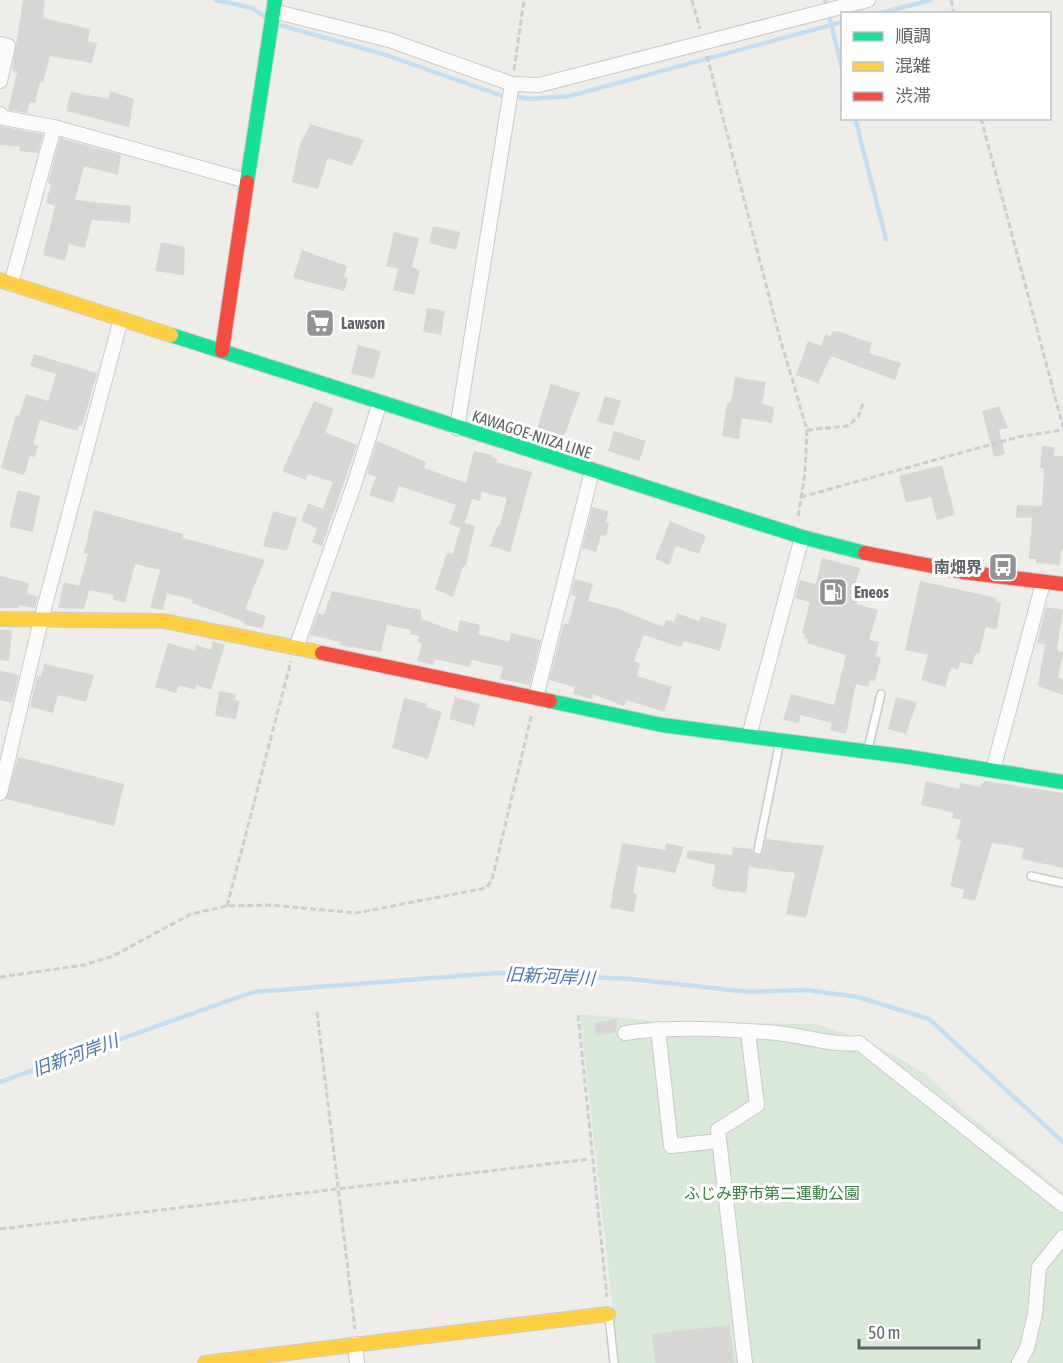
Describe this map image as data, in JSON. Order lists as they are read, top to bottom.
{
  "streets": {
    "street": ["KAWAGOE-NIIZA LINE"]
  },
  "water": ["旧新河岸川"],
  "parks": ["ふじみ野市第二運動公園"],
  "places": {
    "supermarket": ["Lawson"],
    "bus stop": ["南畑界"],
    "fuel station": ["Eneos"]
  },
  "legend": ["順調", "混雑", "渋滞"],
  "scale_bar": "50 m"
}
